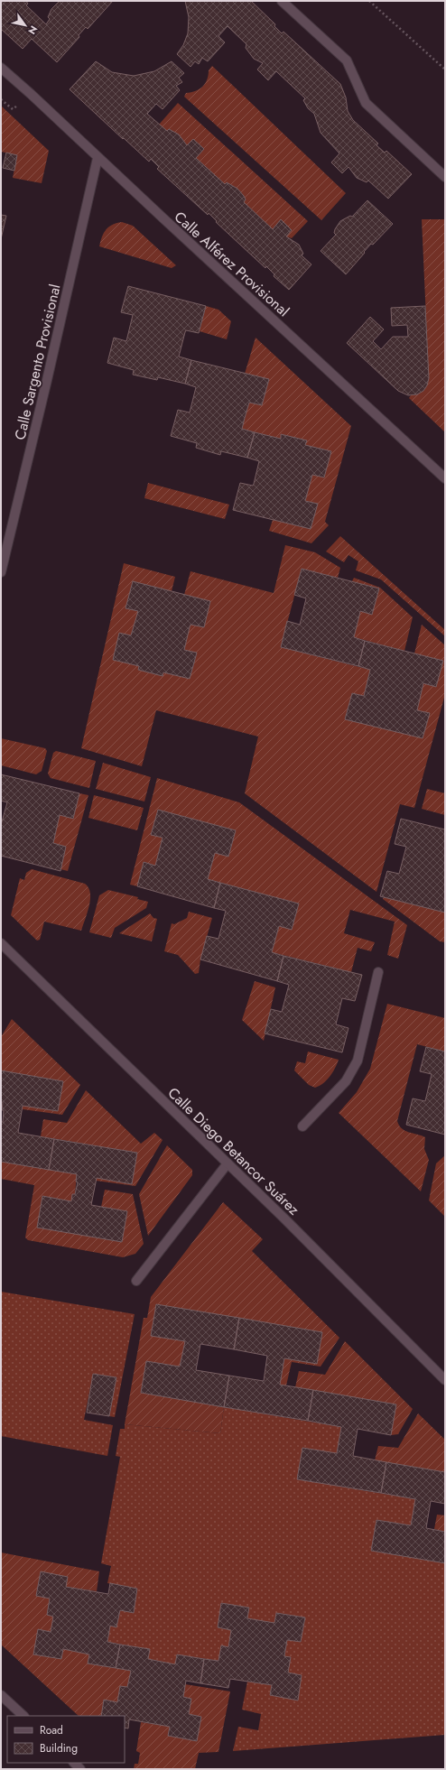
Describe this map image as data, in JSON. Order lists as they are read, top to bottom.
{
  "streets": {
    "street": ["Calle Alférez Provisional", "Calle Sargento Provisional", "Calle Diego Betancor Suárez"]
  },
  "crossings": [
    ["Calle Alférez Provisional", "Calle Sargento Provisional"]
  ],
  "legend": ["Road", "Building"],
  "north": "bottom right"
}
